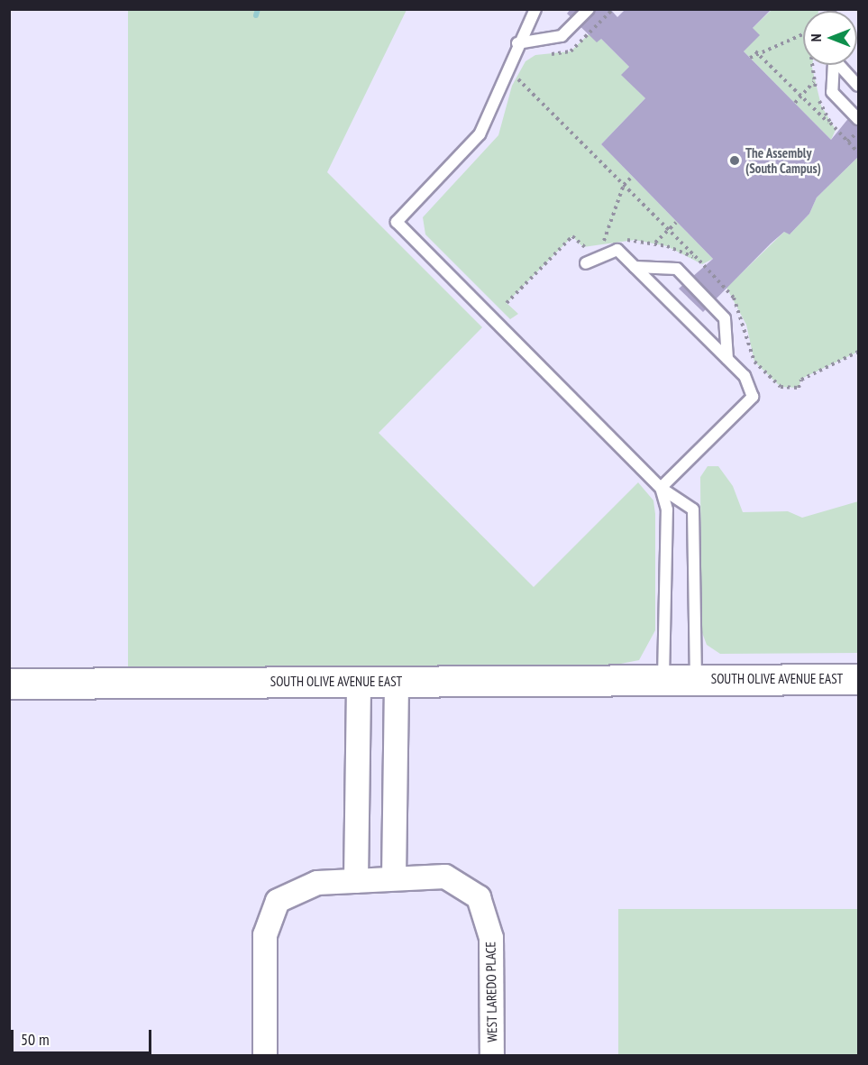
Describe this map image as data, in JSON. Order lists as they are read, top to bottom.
{
  "streets": {
    "street": ["SOUTH OLIVE AVENUE EAST", "WEST LAREDO PLACE"]
  },
  "places": ["The Assembly (South Campus)"],
  "scale_bar": "50 m",
  "north": "left"
}
